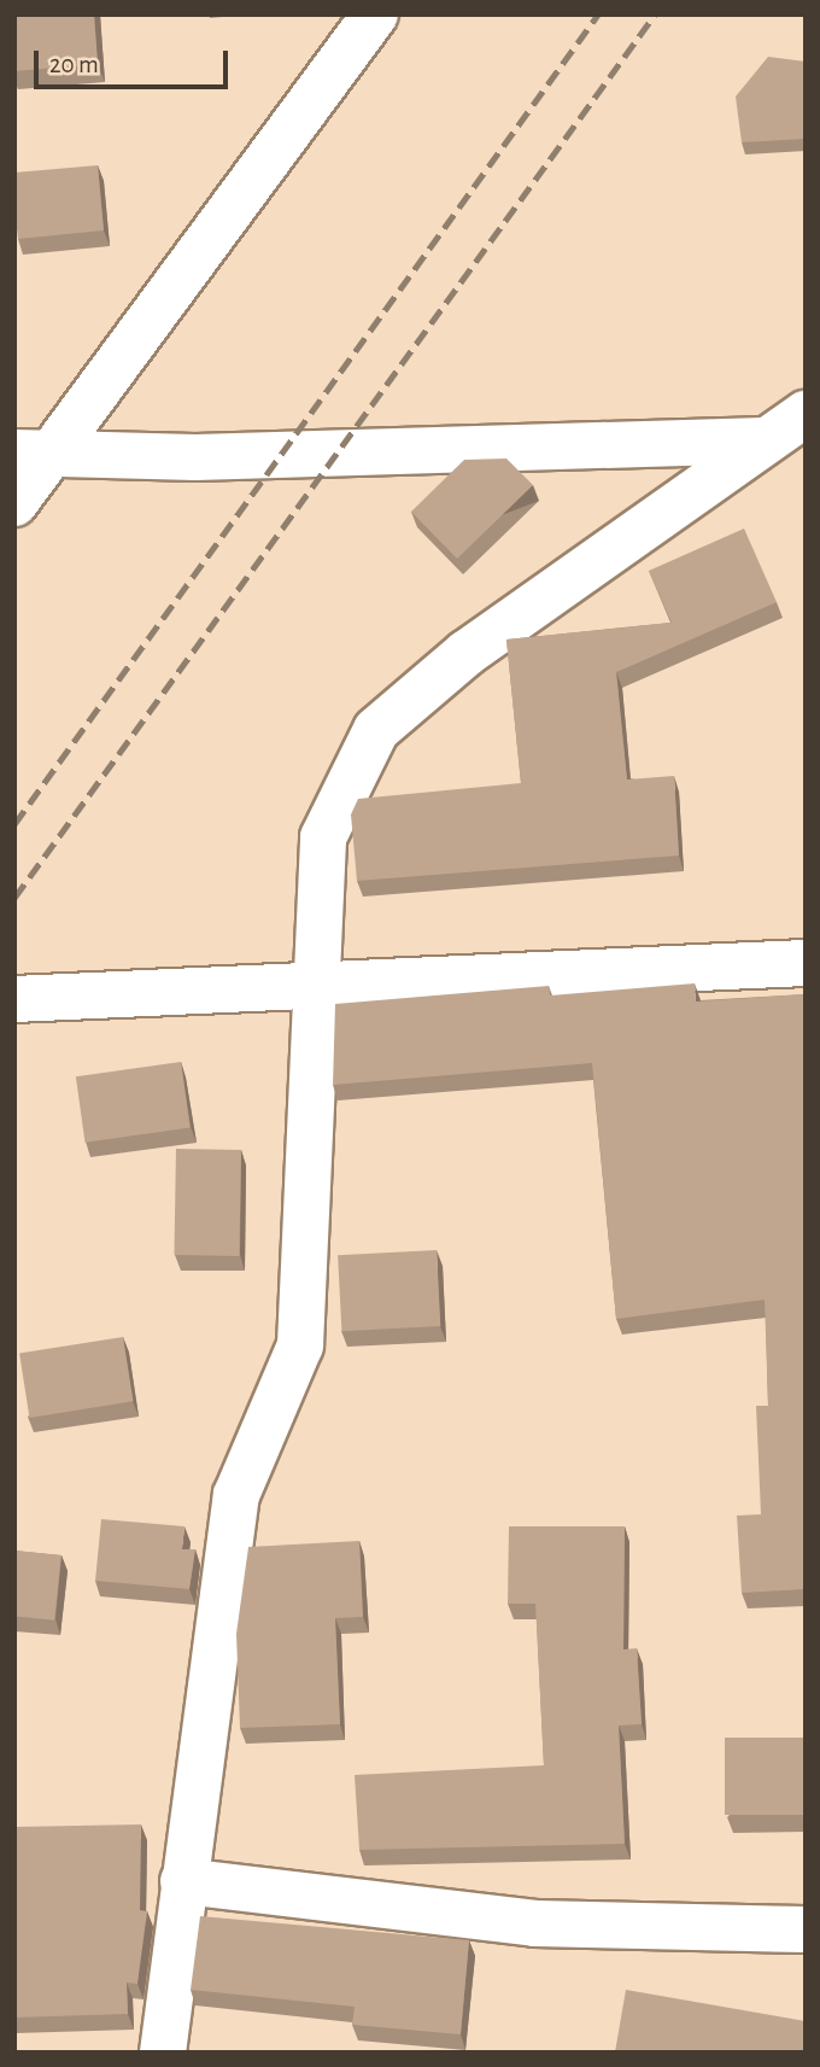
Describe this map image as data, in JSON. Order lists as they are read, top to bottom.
{
  "scale_bar": "20 m"
}
